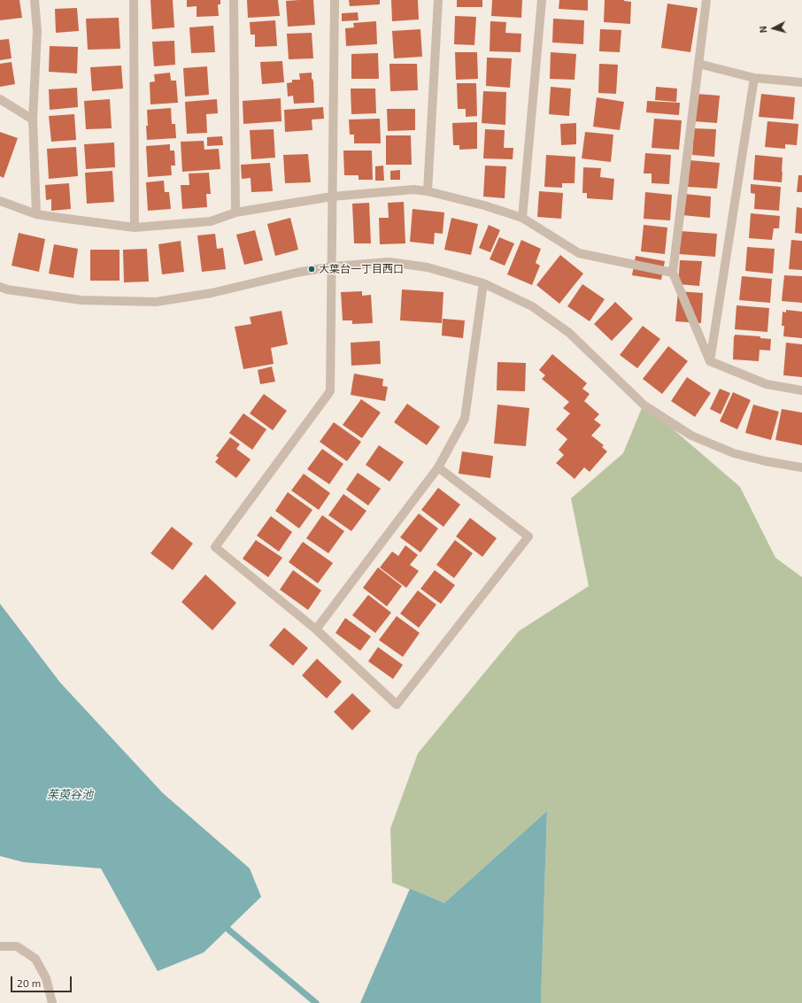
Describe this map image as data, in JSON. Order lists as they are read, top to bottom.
{
  "water": ["茱萸谷池"],
  "places": ["大葉台一丁目西口"],
  "scale_bar": "20 m",
  "north": "left"
}
